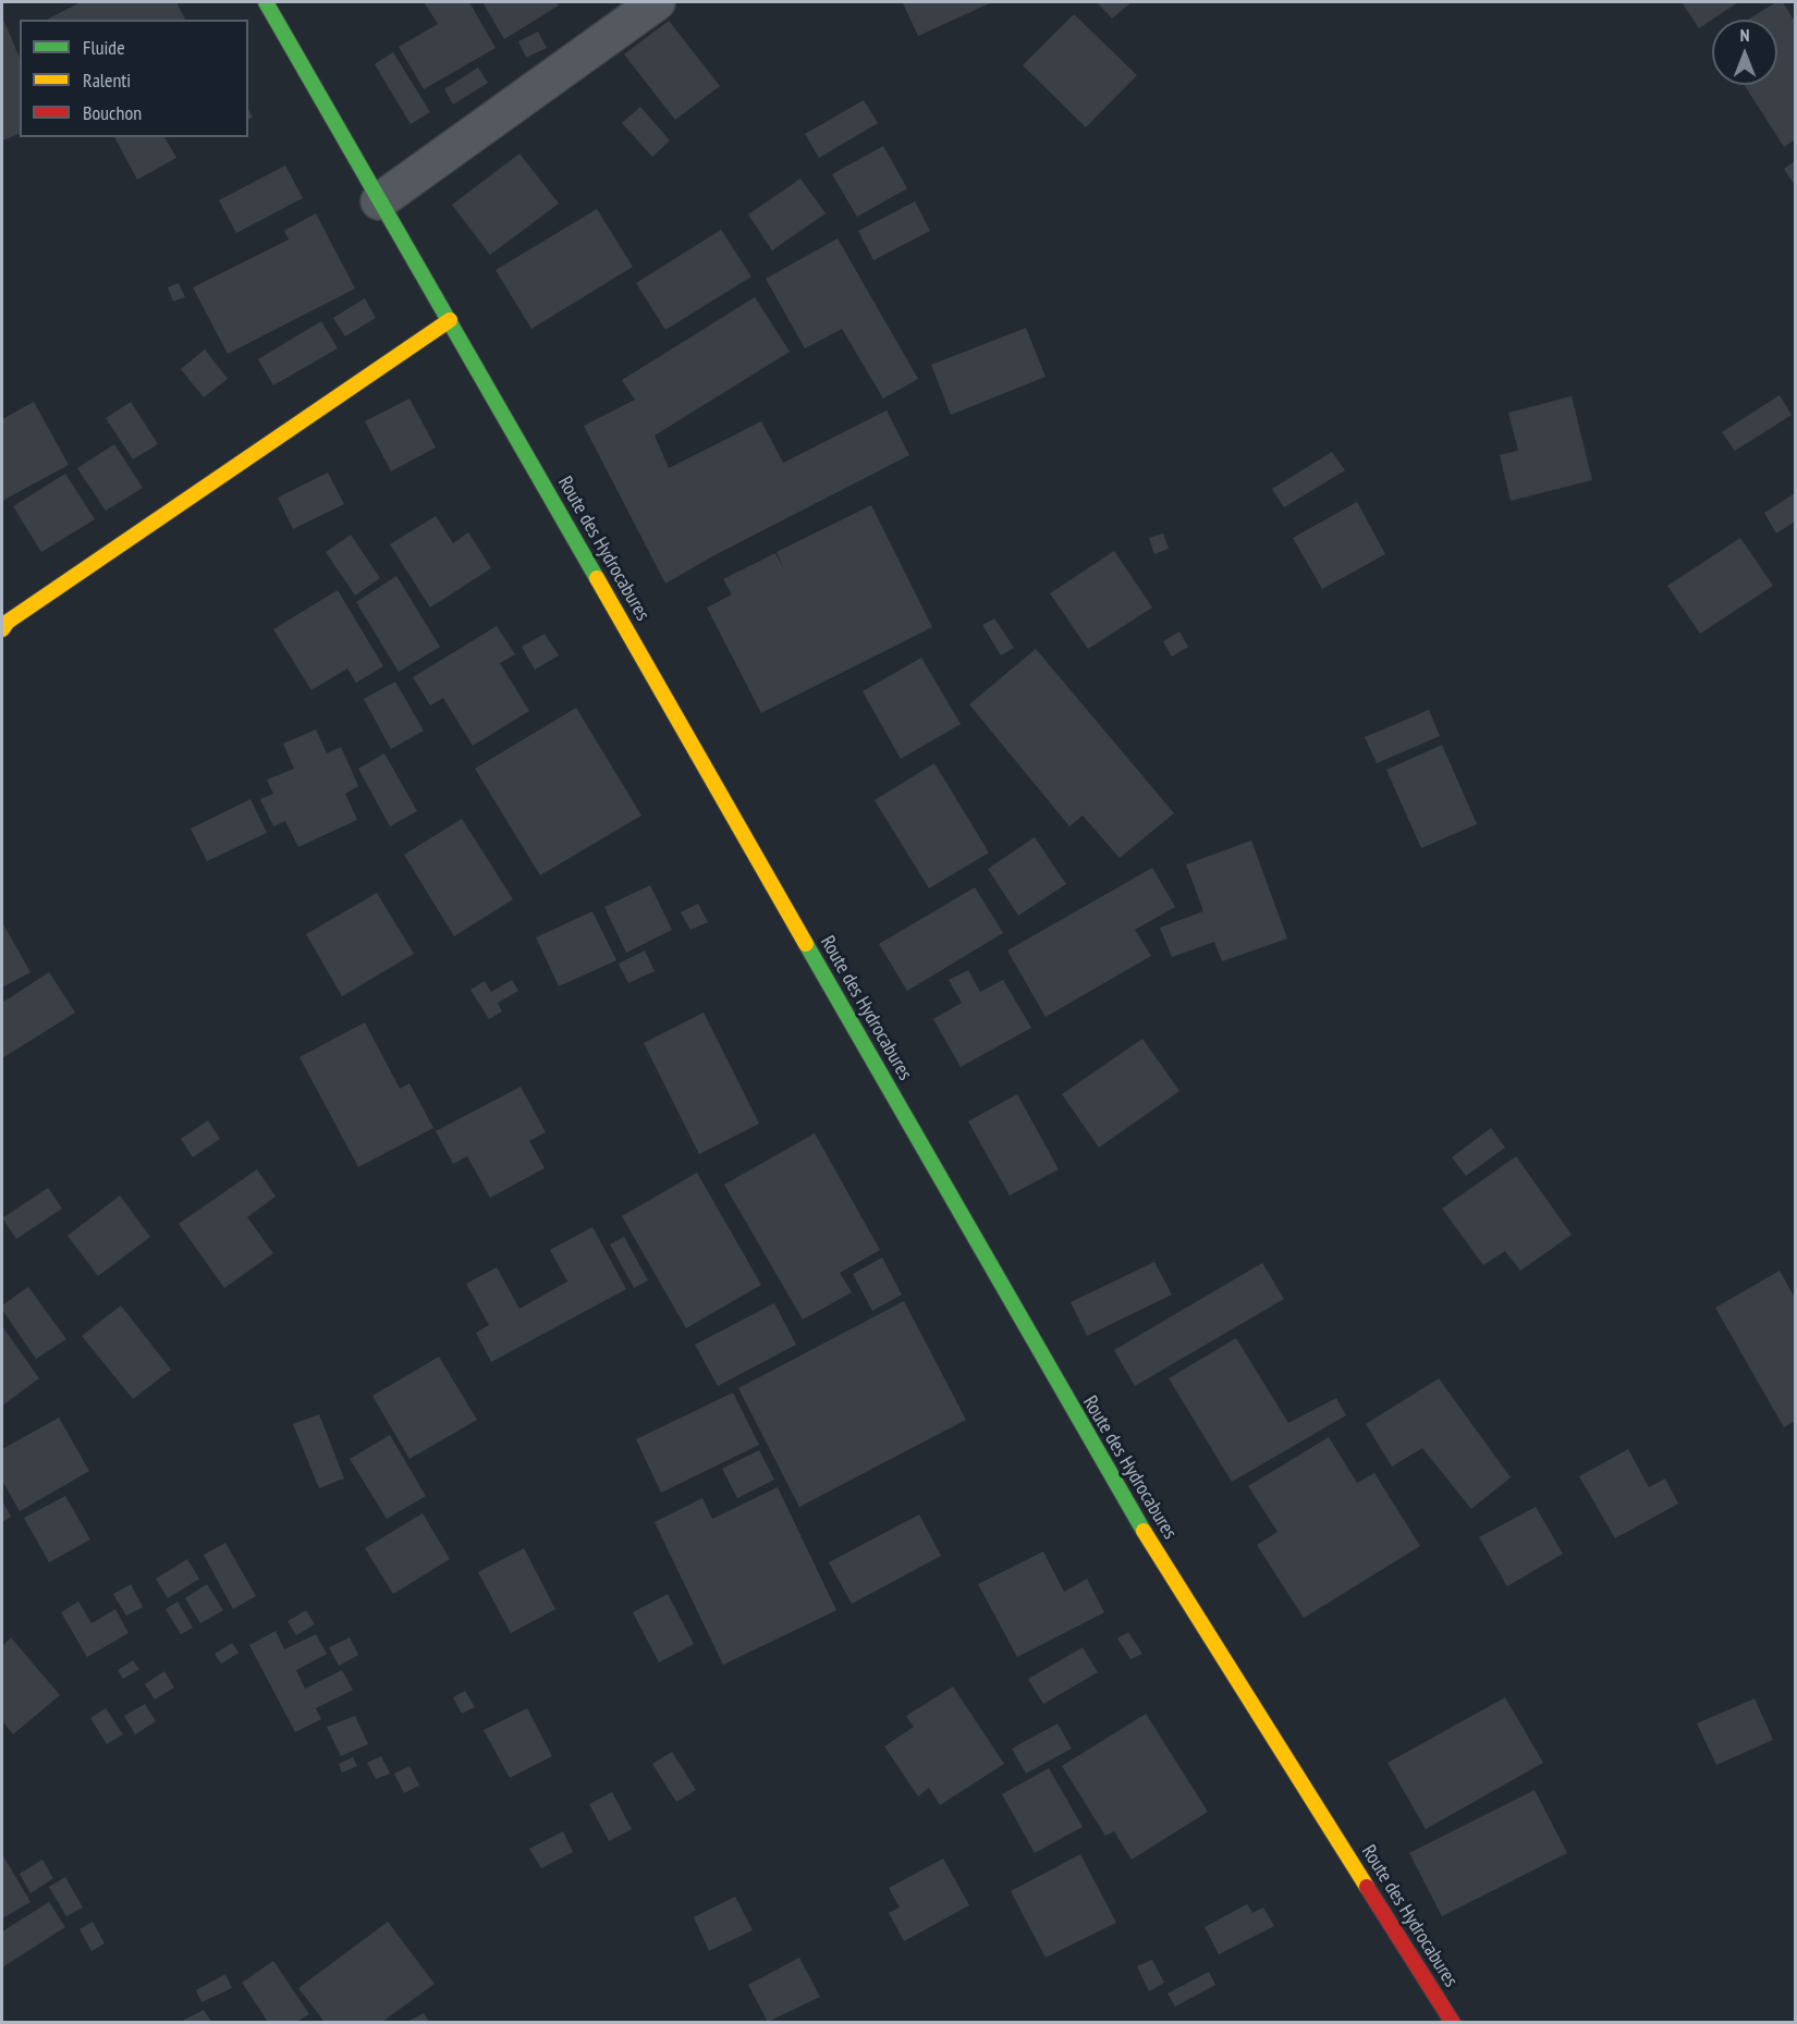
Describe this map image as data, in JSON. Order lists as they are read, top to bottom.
{
  "streets": {
    "street": ["Route des Hydrocabures"]
  },
  "legend": ["Fluide", "Ralenti", "Bouchon"],
  "north": "top"
}
